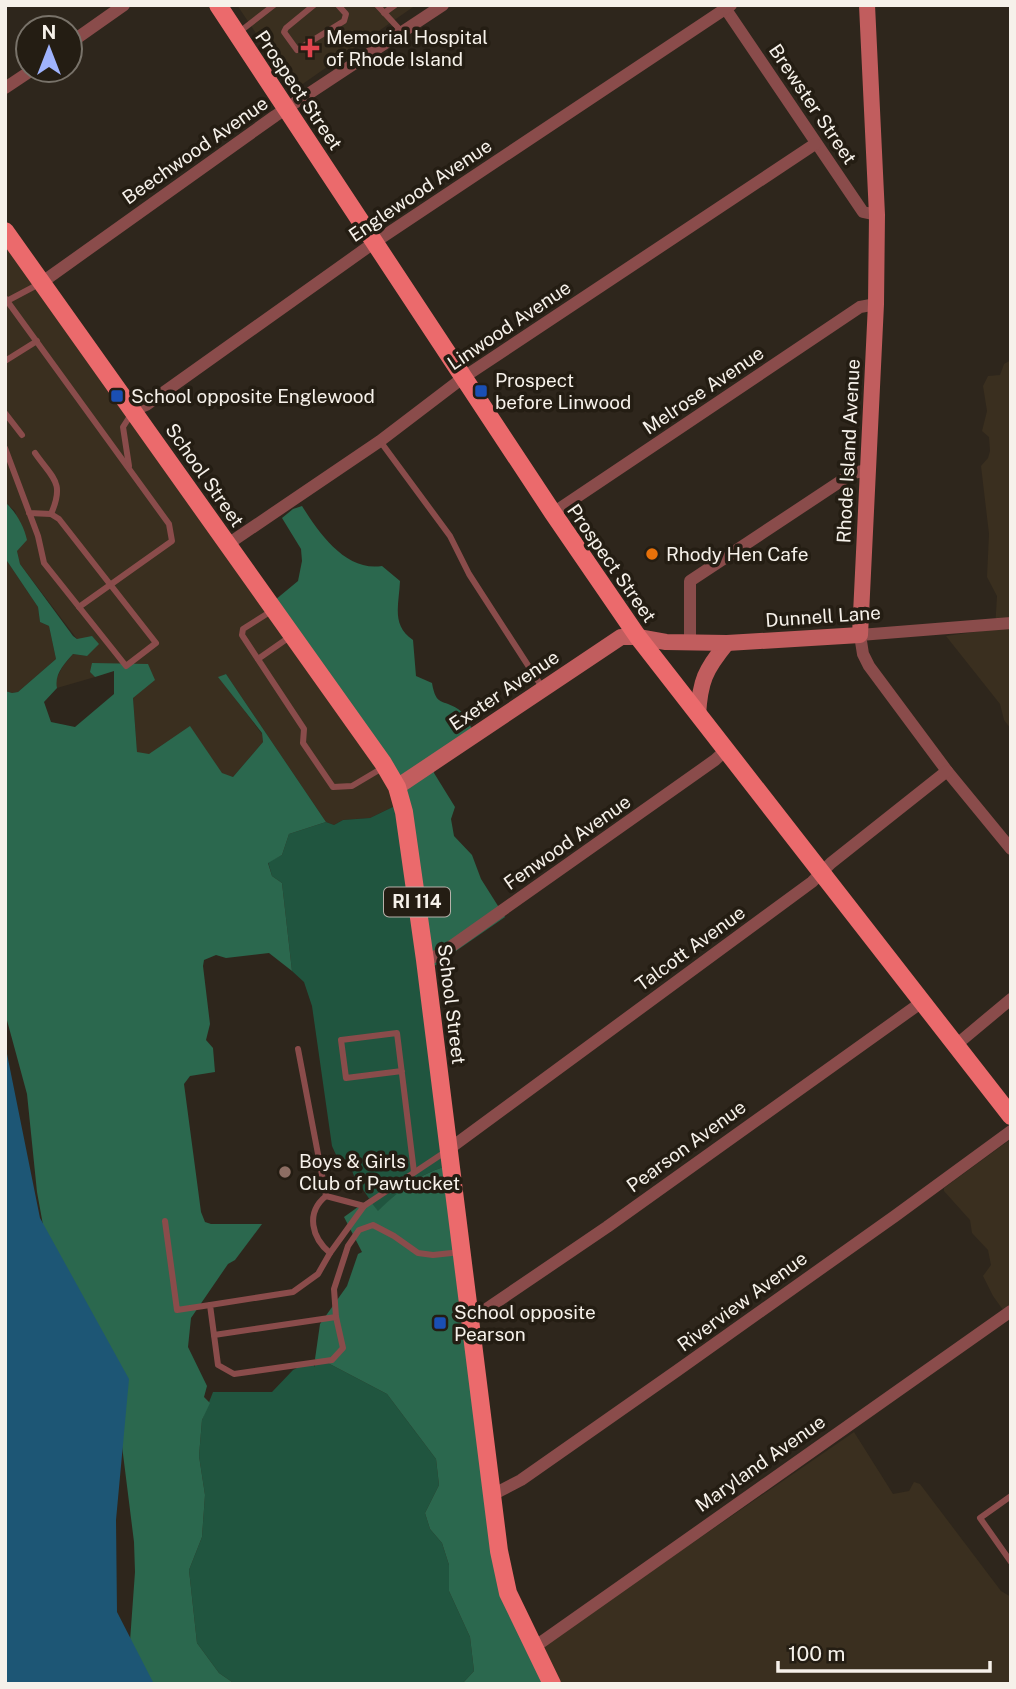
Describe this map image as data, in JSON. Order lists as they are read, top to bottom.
{
  "streets": {
    "main road": ["Prospect Street", "School Street", "RI 114"],
    "street": [
      "Brewster Street",
      "Beechwood Avenue",
      "Englewood Avenue",
      "Linwood Avenue",
      "Melrose Avenue",
      "Rhode Island Avenue",
      "Dunnell Lane",
      "Exeter Avenue",
      "Fenwood Avenue",
      "Talcott Avenue",
      "Pearson Avenue",
      "Riverview Avenue",
      "Maryland Avenue"
    ]
  },
  "crossings": [
    ["Prospect Street", "Beechwood Avenue"],
    ["Prospect Street", "Englewood Avenue"],
    ["Prospect Street", "Linwood Avenue"],
    ["Prospect Street", "Melrose Avenue"],
    ["Prospect Street", "Dunnell Lane"],
    ["Prospect Street", "Exeter Avenue"],
    ["Prospect Street", "Fenwood Avenue"],
    ["Prospect Street", "Talcott Avenue"],
    ["Prospect Street", "Pearson Avenue"],
    ["Brewster Street", "Englewood Avenue"],
    ["Brewster Street", "Linwood Avenue"],
    ["Brewster Street", "Rhode Island Avenue"],
    ["Beechwood Avenue", "School Street"],
    ["Englewood Avenue", "School Street"],
    ["Linwood Avenue", "School Street"],
    ["Melrose Avenue", "Rhode Island Avenue"],
    ["Rhode Island Avenue", "Dunnell Lane"],
    ["Rhode Island Avenue", "Talcott Avenue"],
    ["School Street", "Exeter Avenue"],
    ["School Street", "Fenwood Avenue"],
    ["School Street", "Talcott Avenue"],
    ["School Street", "Pearson Avenue"],
    ["School Street", "Riverview Avenue"],
    ["School Street", "Maryland Avenue"],
    ["Dunnell Lane", "Exeter Avenue"]
  ],
  "places": {
    "health": ["Memorial Hospital of Rhode Island"],
    "transit": ["Prospect before Linwood", "School opposite Englewood", "School opposite Pearson"],
    "other": ["Rhody Hen Cafe", "Boys & Girls Club of Pawtucket"]
  },
  "scale_bar": "100 m",
  "north": "top"
}
